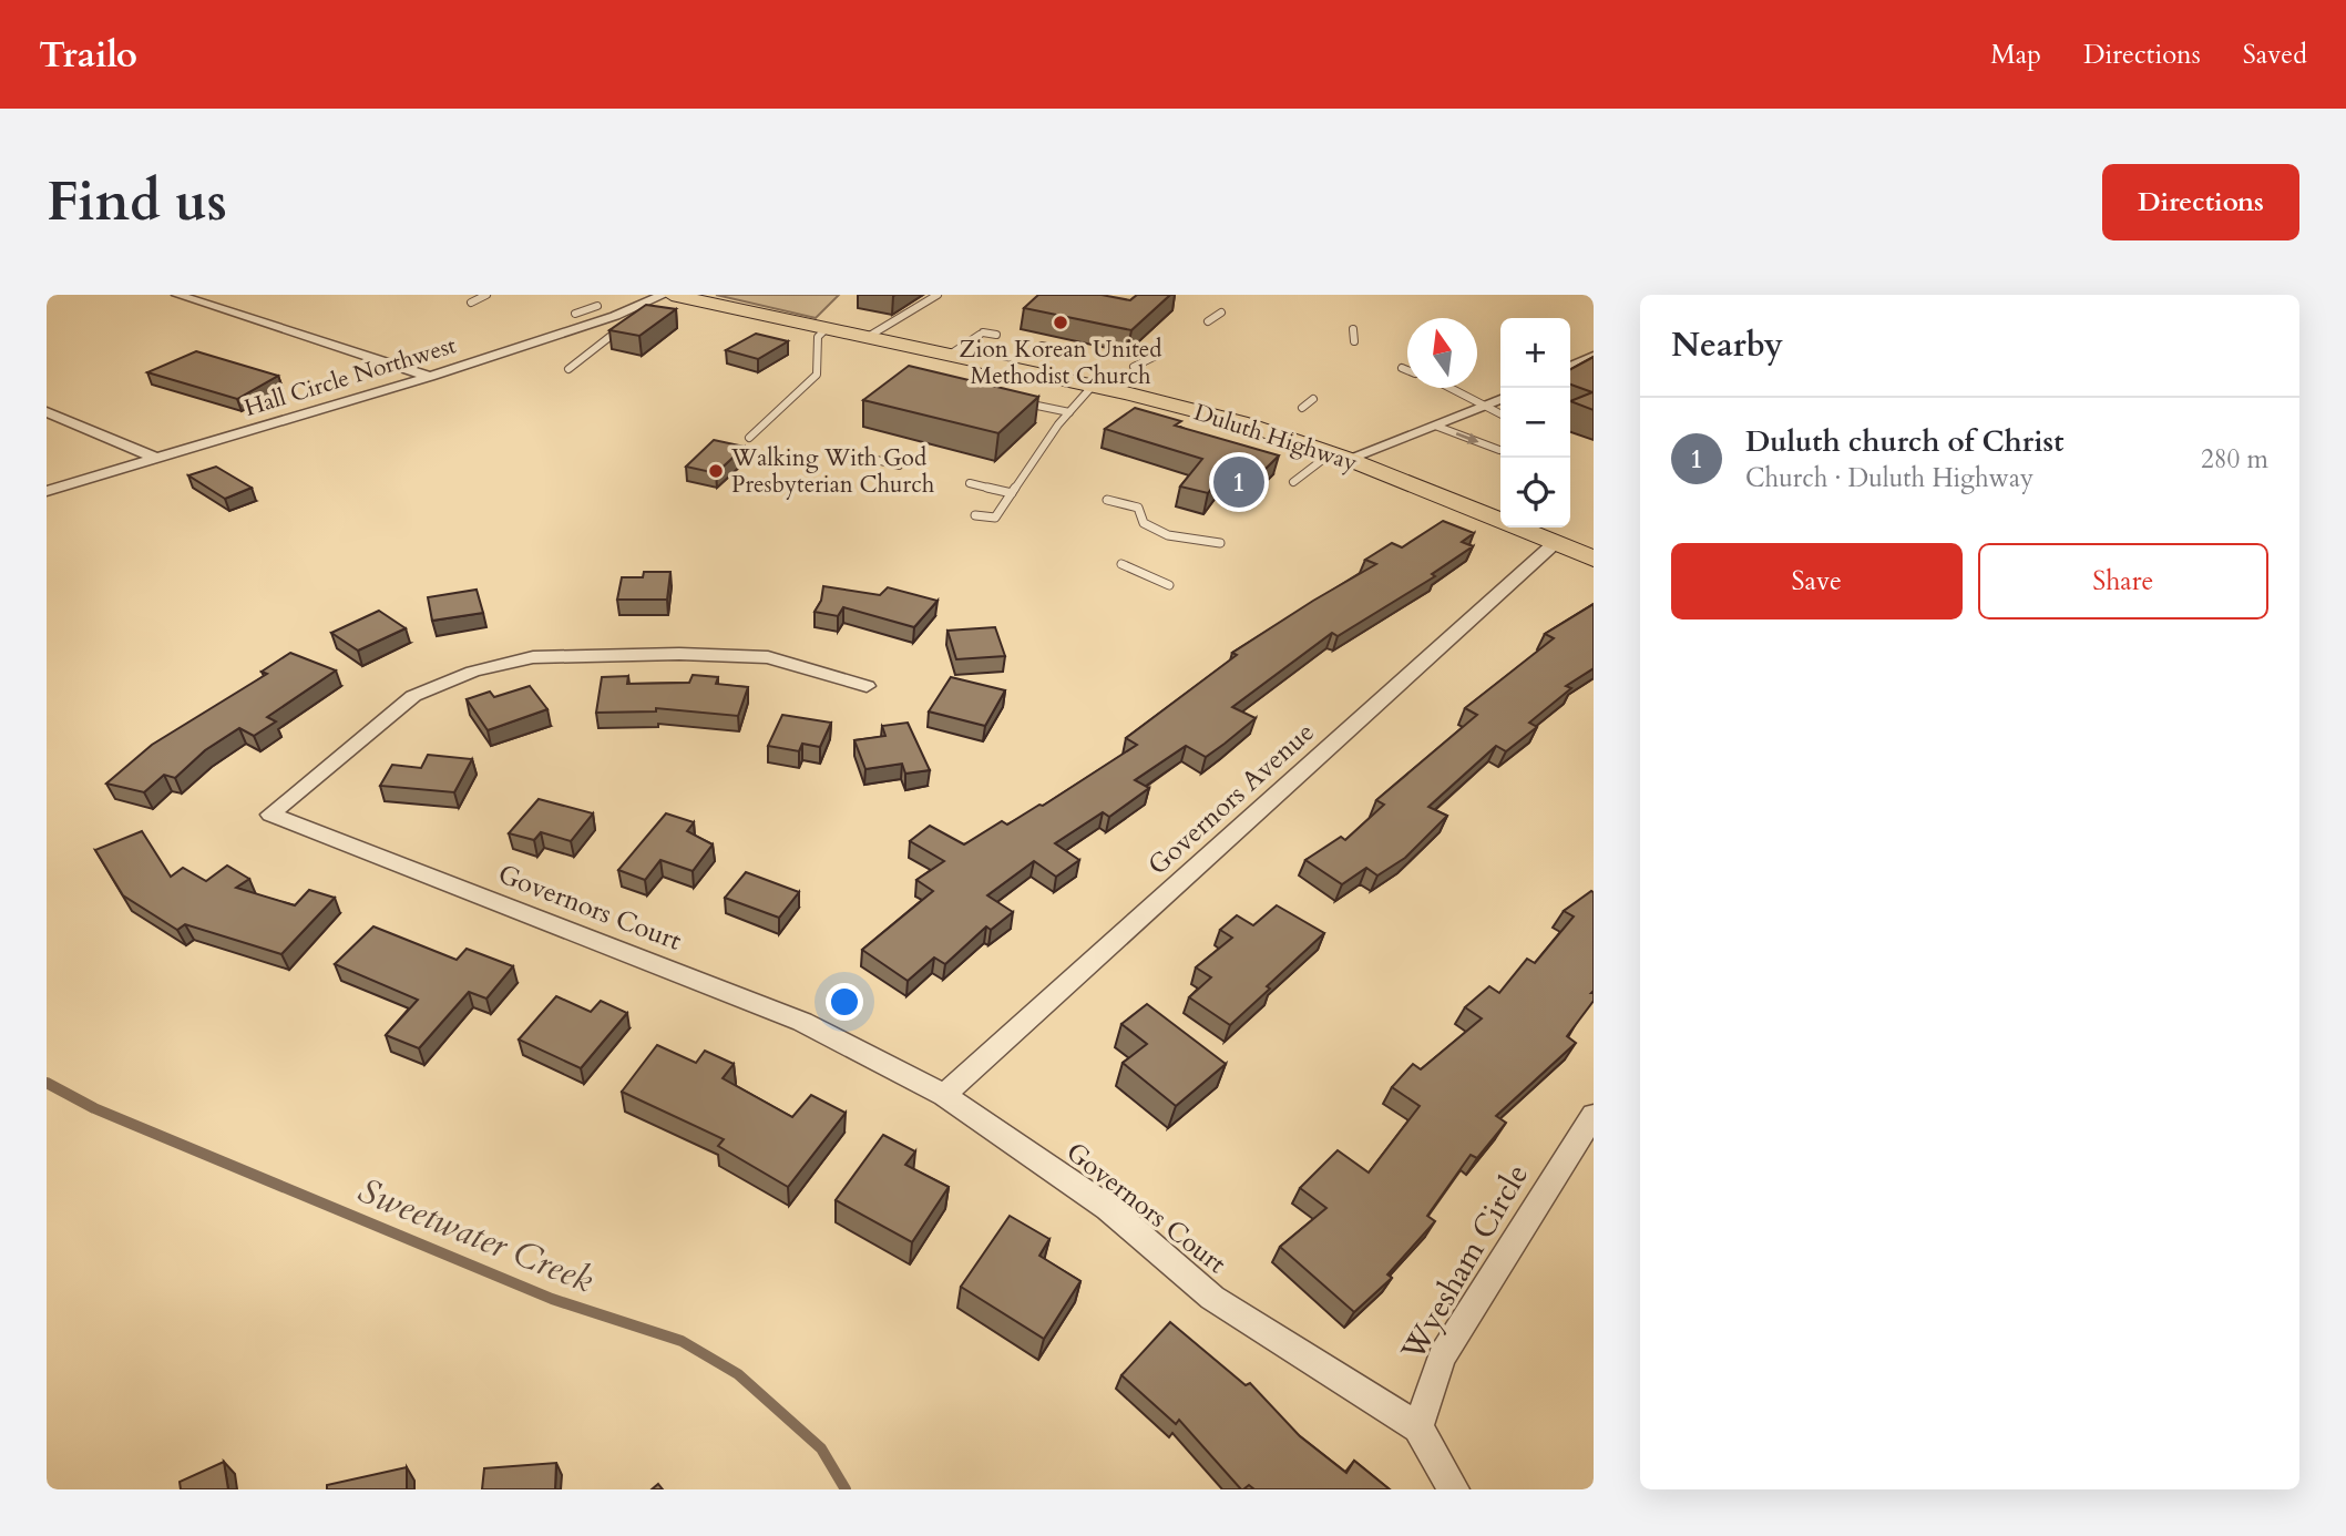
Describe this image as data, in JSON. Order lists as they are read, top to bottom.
{
  "streets": {
    "main road": ["Duluth Highway"],
    "street": [
      "Hall Circle Northwest",
      "Governors Avenue",
      "Governors Court",
      "Wyesham Circle"
    ]
  },
  "crossings": [
    ["Duluth Highway", "Governors Avenue"],
    ["Governors Avenue", "Governors Court"],
    ["Governors Court", "Wyesham Circle"]
  ],
  "water": ["Sweetwater Creek"],
  "places": ["Zion Korean United Methodist Church", "Walking With God Presbyterian Church"],
  "north": "top",
  "page": {
    "header": "Trailo",
    "nav": ["Map", "Directions", "Saved"],
    "buttons": [
      "Directions",
      ["Save", "Share"]
    ],
    "title": "Find us",
    "heading": "Nearby",
    "map_buttons": ["+", "−"],
    "list": [
      {
        "mark": "1",
        "name": "Duluth church of Christ",
        "note": "Church · Duluth Highway",
        "value": "280 m"
      }
    ],
    "pins": "1"
  }
}
